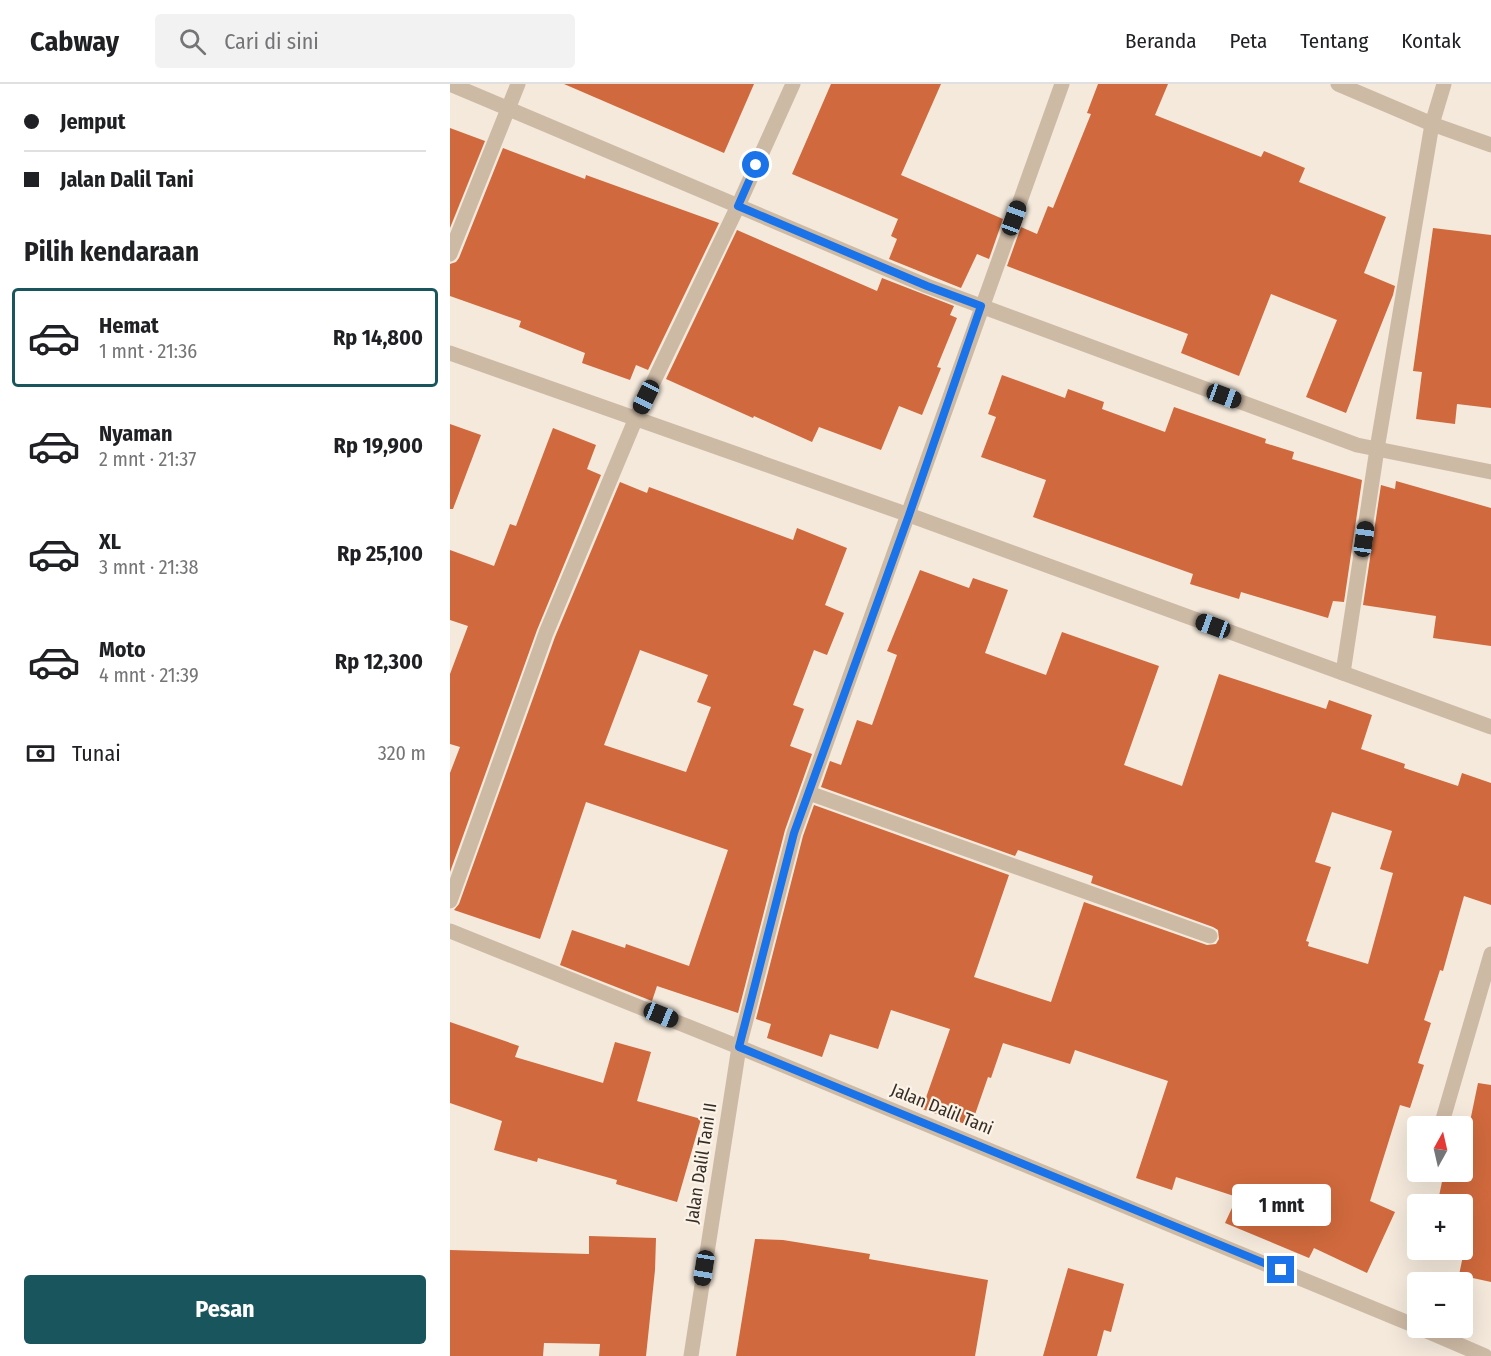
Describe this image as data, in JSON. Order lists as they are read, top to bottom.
{
  "streets": {
    "street": ["Jalan Dalil Tani", "Jalan Dalil Tani II"]
  },
  "crossings": [
    ["Jalan Dalil Tani", "Jalan Dalil Tani II"]
  ],
  "north": "top",
  "page": {
    "header": "Cabway",
    "search": "Cari di sini",
    "nav": [
      "Beranda",
      "Peta",
      "Tentang",
      "Kontak"
    ],
    "banner": ["Jemput", "Jalan Dalil Tani"],
    "heading": "Pilih kendaraan",
    "list": [
      {
        "name": "Hemat",
        "note": "1 mnt · 21:36",
        "value": "Rp 14,800"
      },
      {
        "name": "Nyaman",
        "note": "2 mnt · 21:37",
        "value": "Rp 19,900"
      },
      {
        "name": "XL",
        "note": "3 mnt · 21:38",
        "value": "Rp 25,100"
      },
      {
        "name": "Moto",
        "note": "4 mnt · 21:39",
        "value": "Rp 12,300"
      }
    ],
    "pay": ["Tunai", "320 m"],
    "map_buttons": ["+", "−"],
    "bubble": "1 mnt",
    "buttons": "Pesan"
  }
}
